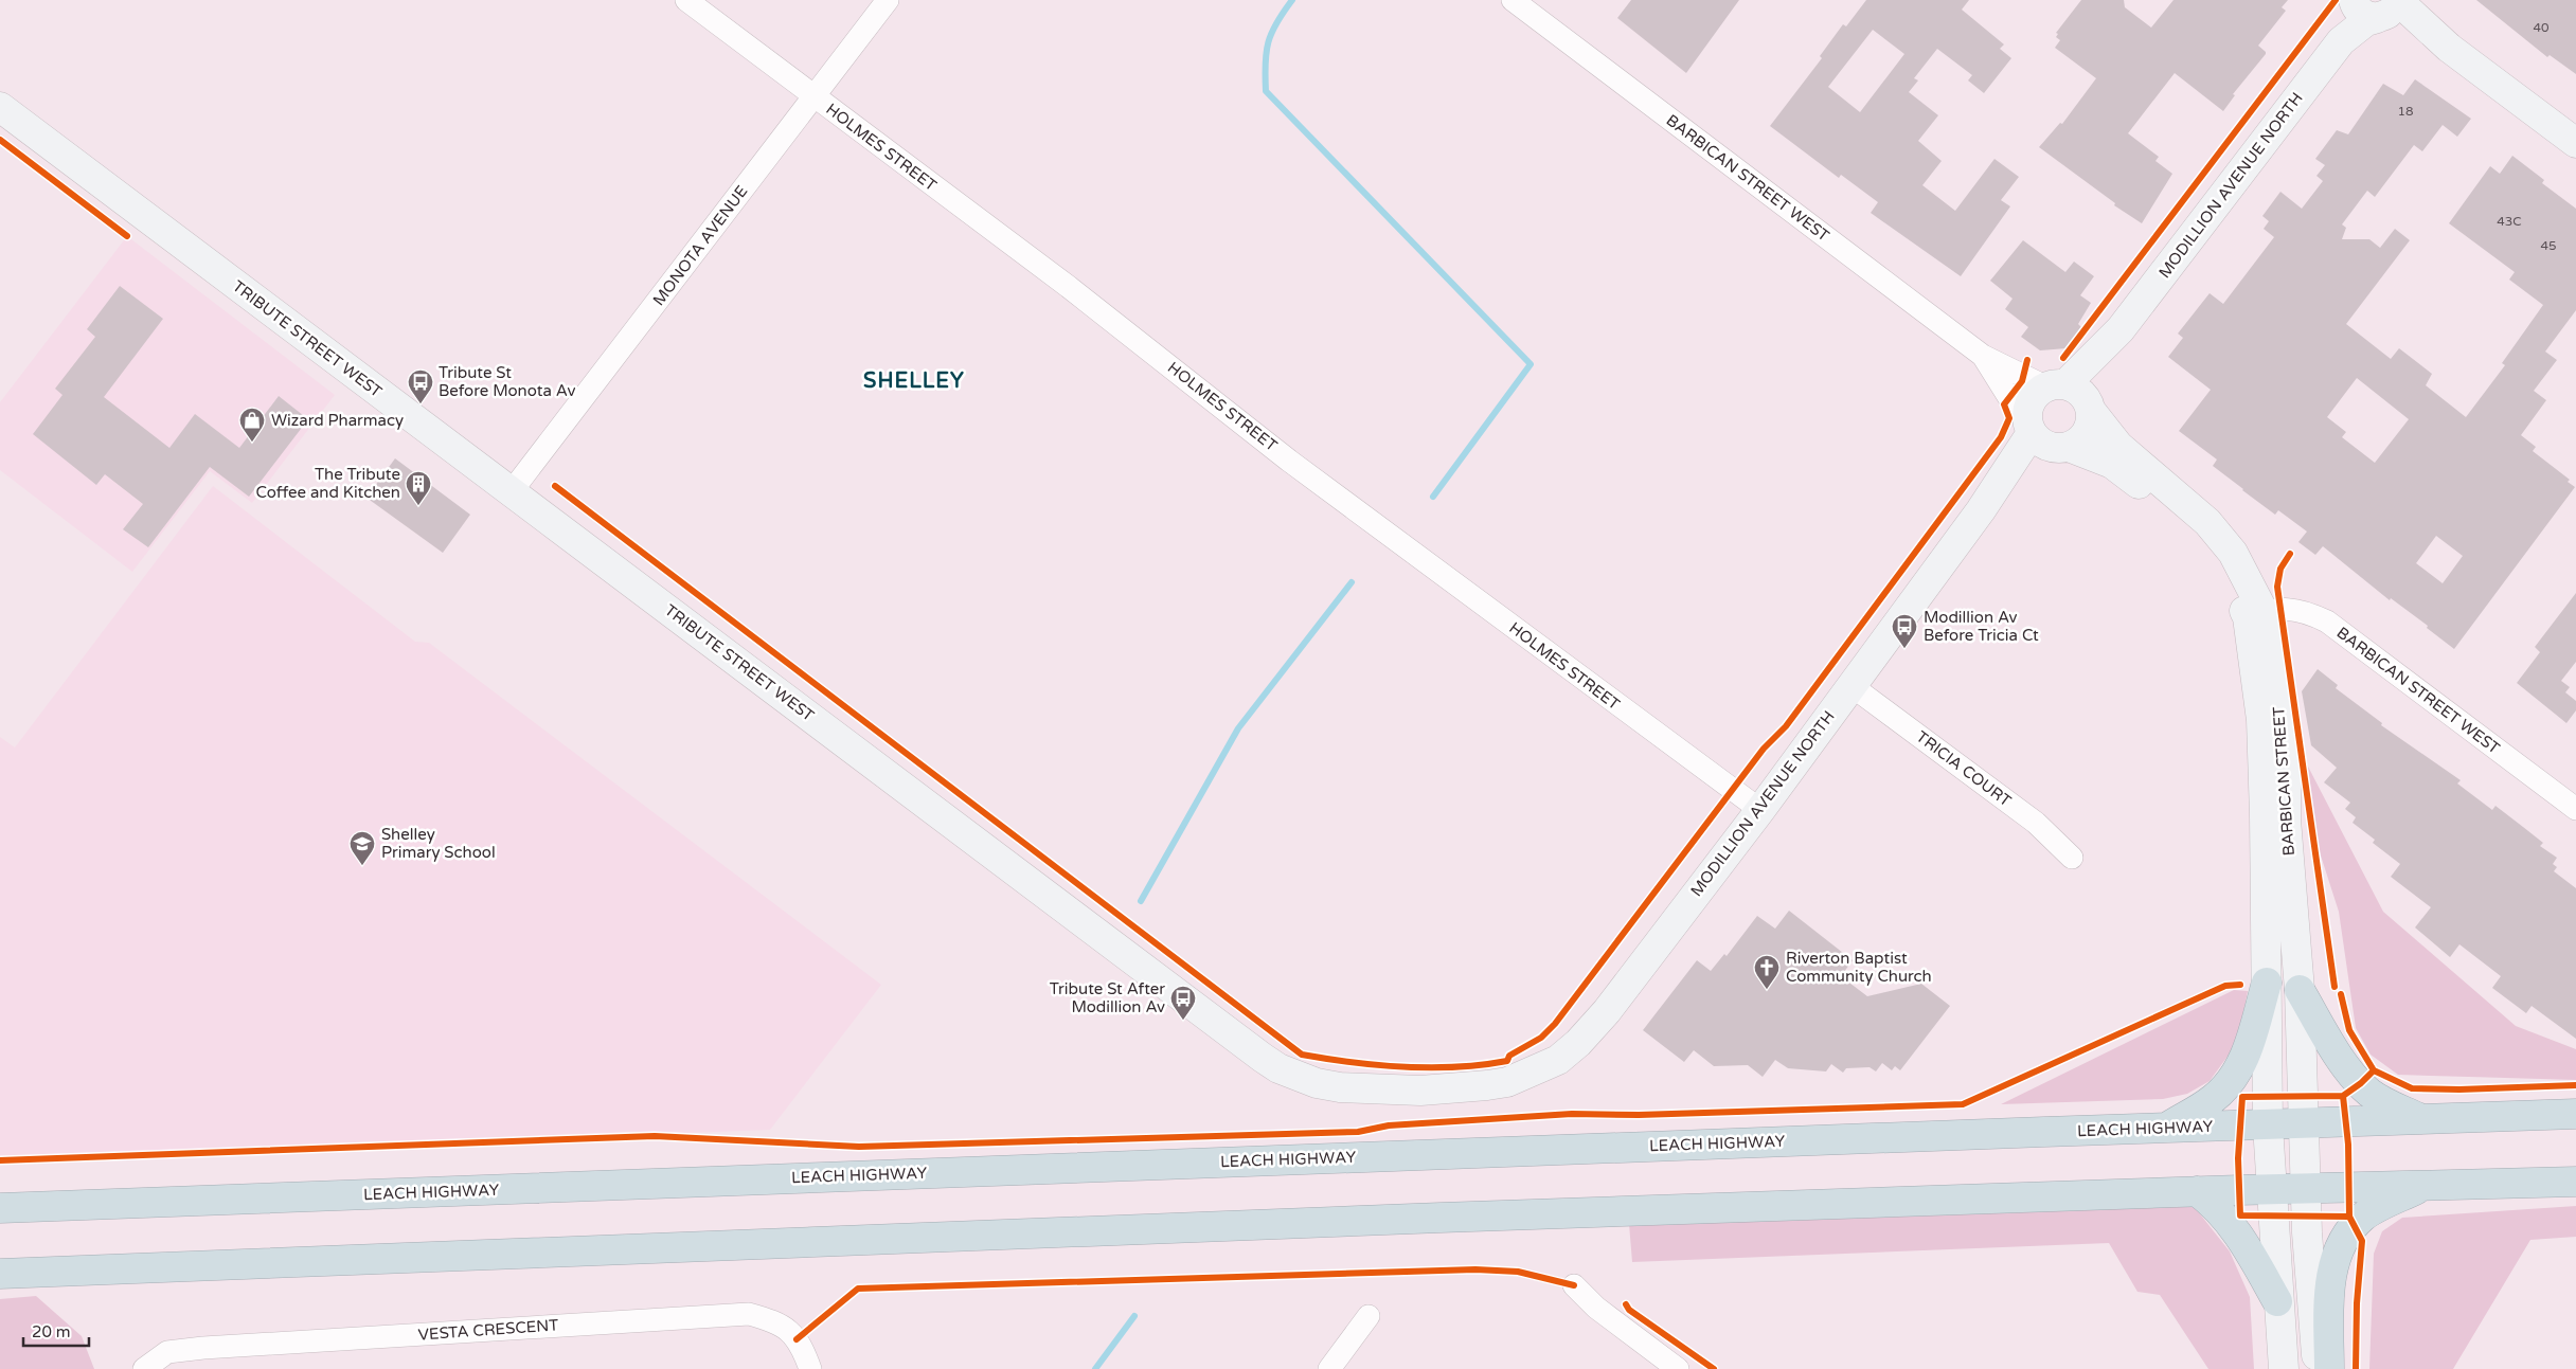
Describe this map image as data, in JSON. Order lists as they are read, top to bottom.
{
  "streets": {
    "highway": ["LEACH HIGHWAY"],
    "street": [
      "HOLMES STREET",
      "BARBICAN STREET WEST",
      "MODILLION AVENUE NORTH",
      "MONOTA AVENUE",
      "TRIBUTE STREET WEST",
      "TRICIA COURT",
      "BARBICAN STREET",
      "VESTA CRESCENT"
    ]
  },
  "crossings": [
    ["HOLMES STREET", "MODILLION AVENUE NORTH"],
    ["HOLMES STREET", "MONOTA AVENUE"],
    ["BARBICAN STREET WEST", "MODILLION AVENUE NORTH"],
    ["BARBICAN STREET WEST", "BARBICAN STREET"],
    ["MODILLION AVENUE NORTH", "TRIBUTE STREET WEST"],
    ["MODILLION AVENUE NORTH", "TRICIA COURT"],
    ["MODILLION AVENUE NORTH", "BARBICAN STREET"],
    ["MONOTA AVENUE", "TRIBUTE STREET WEST"],
    ["BARBICAN STREET", "LEACH HIGHWAY"]
  ],
  "districts": ["SHELLEY"],
  "places": {
    "bus stop": ["Tribute St Before Monota Av", "Modillion Av Before Tricia Ct", "Tribute St After Modillion Av"],
    "shop": ["Wizard Pharmacy"],
    "building": ["The Tribute Coffee and Kitchen"],
    "school or university": ["Shelley Primary School"],
    "church": ["Riverton Baptist Community Church"]
  },
  "house_numbers": [
    "40",
    "18",
    "43C",
    "45"
  ],
  "scale_bar": "20 m"
}
